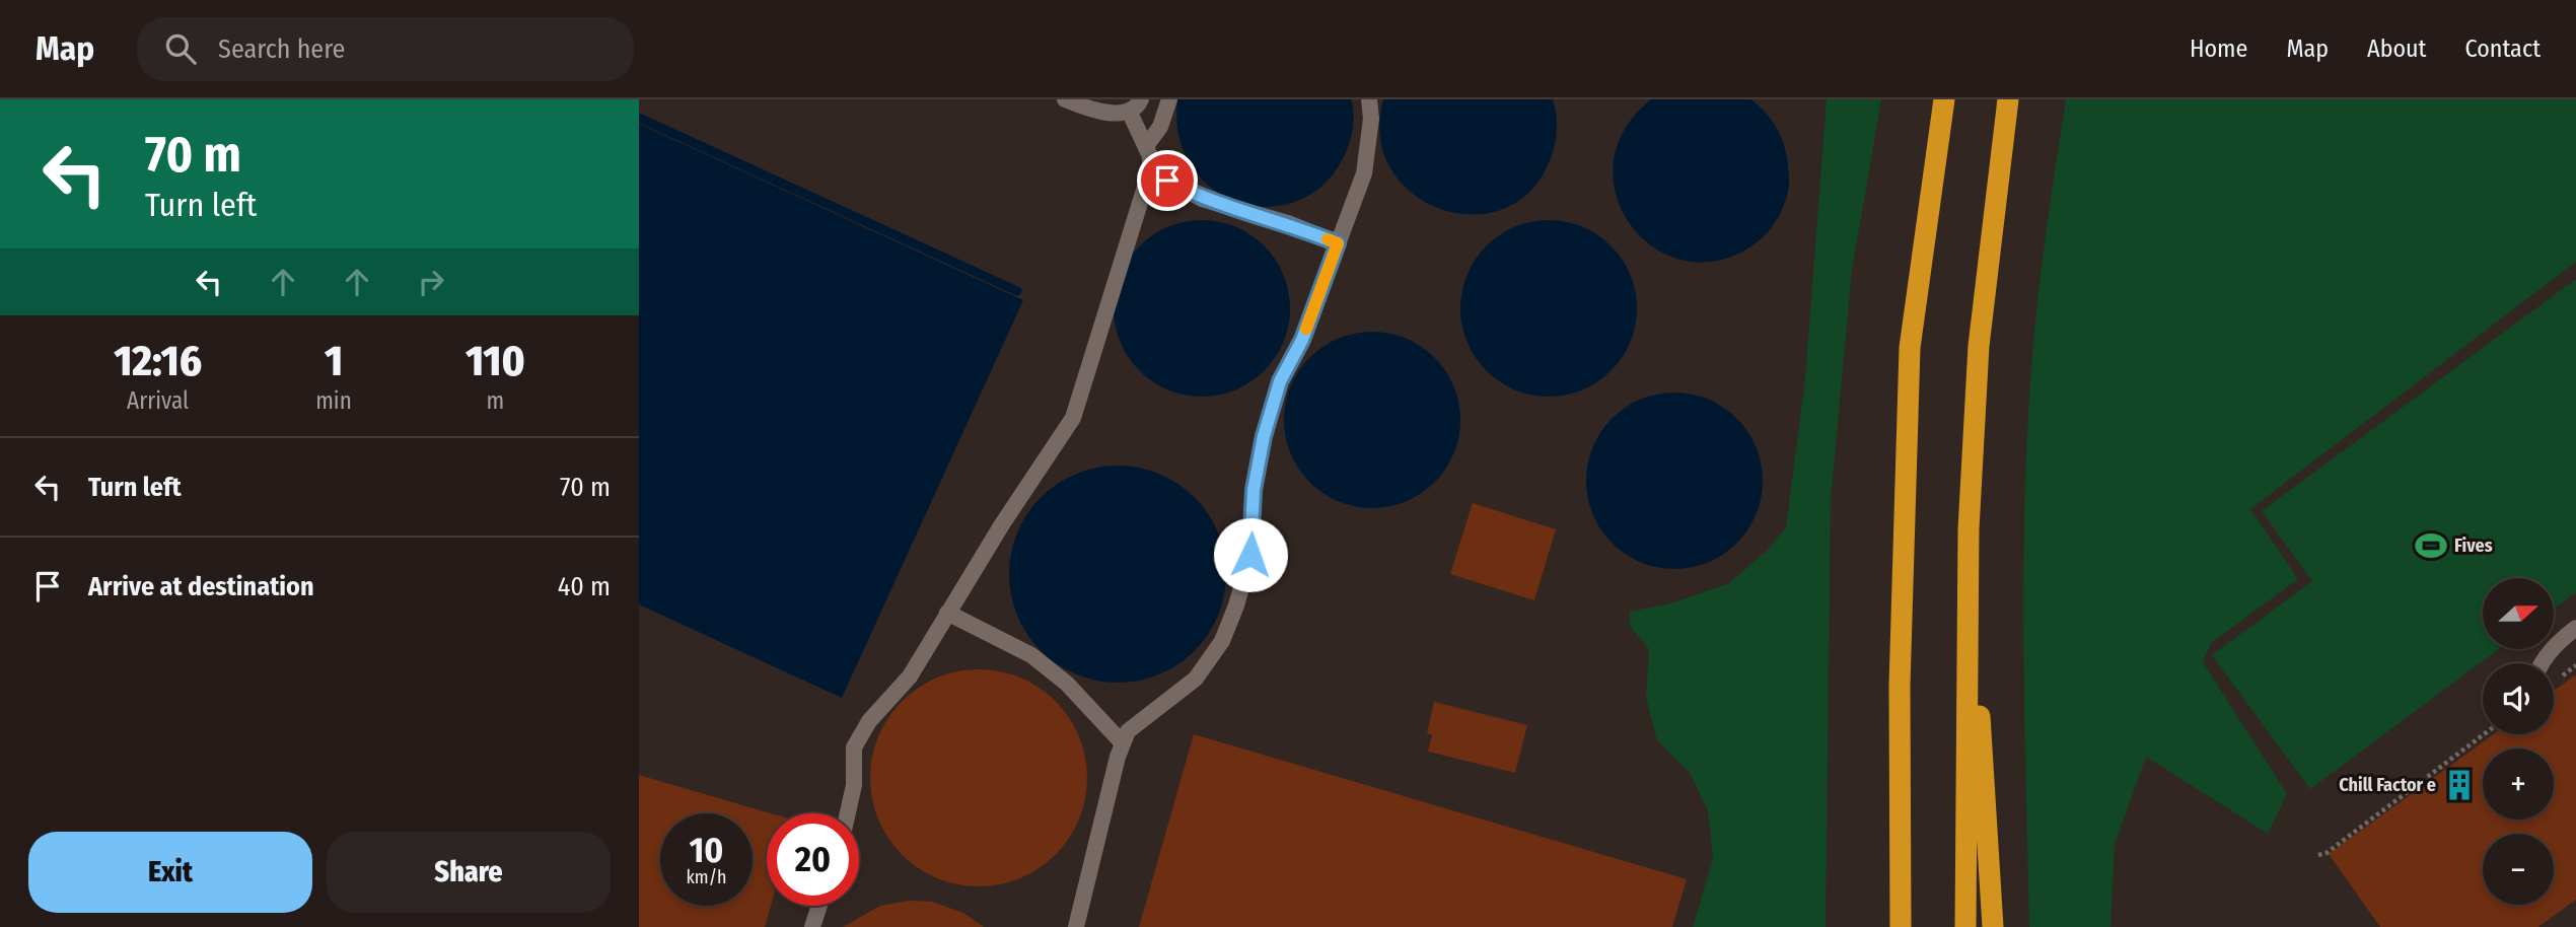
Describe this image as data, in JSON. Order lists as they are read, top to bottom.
{
  "places": {
    "sports": ["Fives"],
    "building": ["Chill Factor e"]
  },
  "north": "right",
  "page": {
    "header": "Map",
    "search": "Search here",
    "nav": [
      "Home",
      "Map",
      "About",
      "Contact"
    ],
    "turn": ["70 m", "Turn left"],
    "eta": [
      "12:16",
      "Arrival",
      "1",
      "min",
      "110",
      "m"
    ],
    "list": [
      {
        "name": "Turn left",
        "value": "70 m"
      },
      {
        "name": "Arrive at destination",
        "value": "40 m"
      }
    ],
    "map_buttons": ["+", "−"],
    "speed": "10 km/h",
    "limit": "20",
    "buttons": ["Exit", "Share"]
  }
}
